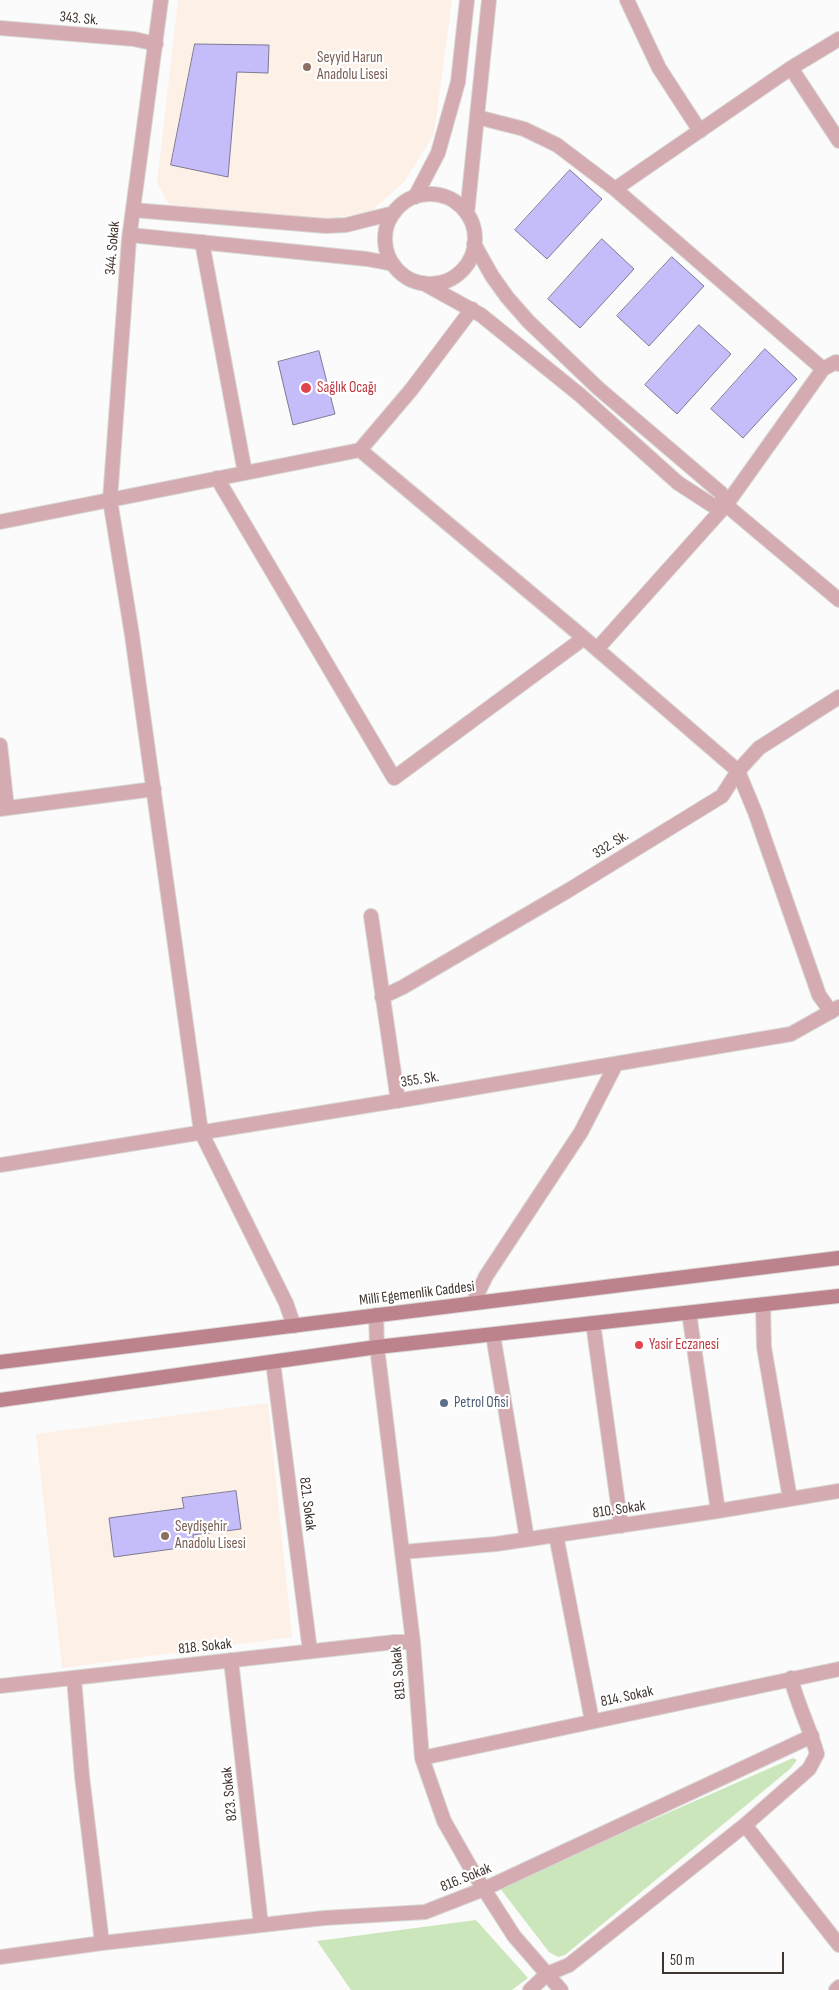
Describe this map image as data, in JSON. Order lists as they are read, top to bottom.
{
  "streets": {
    "main road": ["Millî Egemenlik Caddesi"],
    "street": [
      "343. Sk.",
      "344. Sokak",
      "332. Sk.",
      "355. Sk.",
      "821. Sokak",
      "810. Sokak",
      "818. Sokak",
      "819. Sokak",
      "814. Sokak",
      "823. Sokak",
      "816. Sokak"
    ]
  },
  "crossings": [
    ["343. Sk.", "344. Sokak"],
    ["344. Sokak", "355. Sk."],
    ["344. Sokak", "Millî Egemenlik Caddesi"],
    ["Millî Egemenlik Caddesi", "819. Sokak"],
    ["821. Sokak", "818. Sokak"],
    ["810. Sokak", "819. Sokak"],
    ["818. Sokak", "819. Sokak"],
    ["818. Sokak", "823. Sokak"],
    ["819. Sokak", "814. Sokak"],
    ["819. Sokak", "816. Sokak"],
    ["823. Sokak", "816. Sokak"]
  ],
  "places": [
    "Seyyid Harun Anadolu Lisesi",
    "Sağlık Ocağı",
    "Yasir Eczanesi",
    "Petrol Ofisi",
    "Seydişehir Anadolu Lisesi"
  ],
  "scale_bar": "50 m"
}
